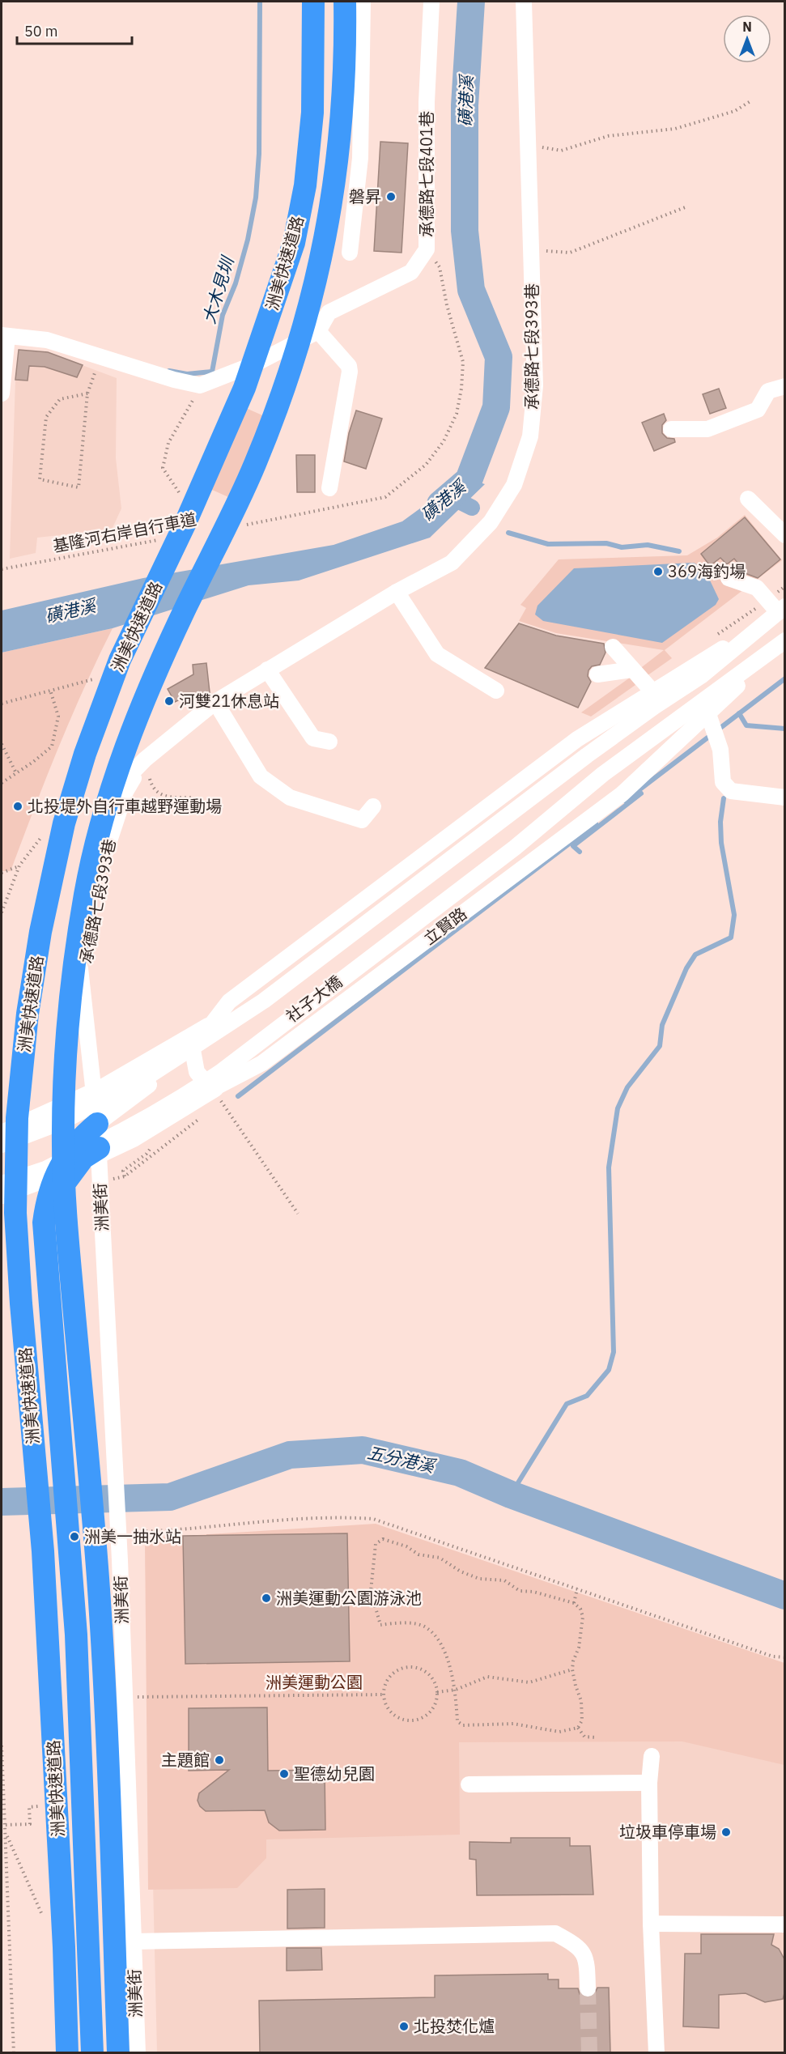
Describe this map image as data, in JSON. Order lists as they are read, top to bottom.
{
  "streets": {
    "highway": ["洲美快速道路"],
    "street": [
      "承德路七段401巷",
      "承德路七段393巷",
      "立賢路",
      "社子大橋",
      "洲美街"
    ],
    "path": ["基隆河右岸自行車道"]
  },
  "crossings": [
    ["承德路七段401巷", "基隆河右岸自行車道"],
    ["承德路七段393巷", "立賢路"],
    ["承德路七段393巷", "洲美街"],
    ["立賢路", "社子大橋"],
    ["立賢路", "洲美街"]
  ],
  "water": ["磺港溪", "大木見圳", "五分港溪"],
  "parks": ["洲美運動公園"],
  "places": [
    "磐昇",
    "369海釣場",
    "河雙21休息站",
    "北投堤外自行車越野運動場",
    "洲美一抽水站",
    "洲美運動公園游泳池",
    "主題館",
    "聖德幼兒園",
    "垃圾車停車場",
    "北投焚化爐"
  ],
  "scale_bar": "50 m",
  "north": "top"
}
